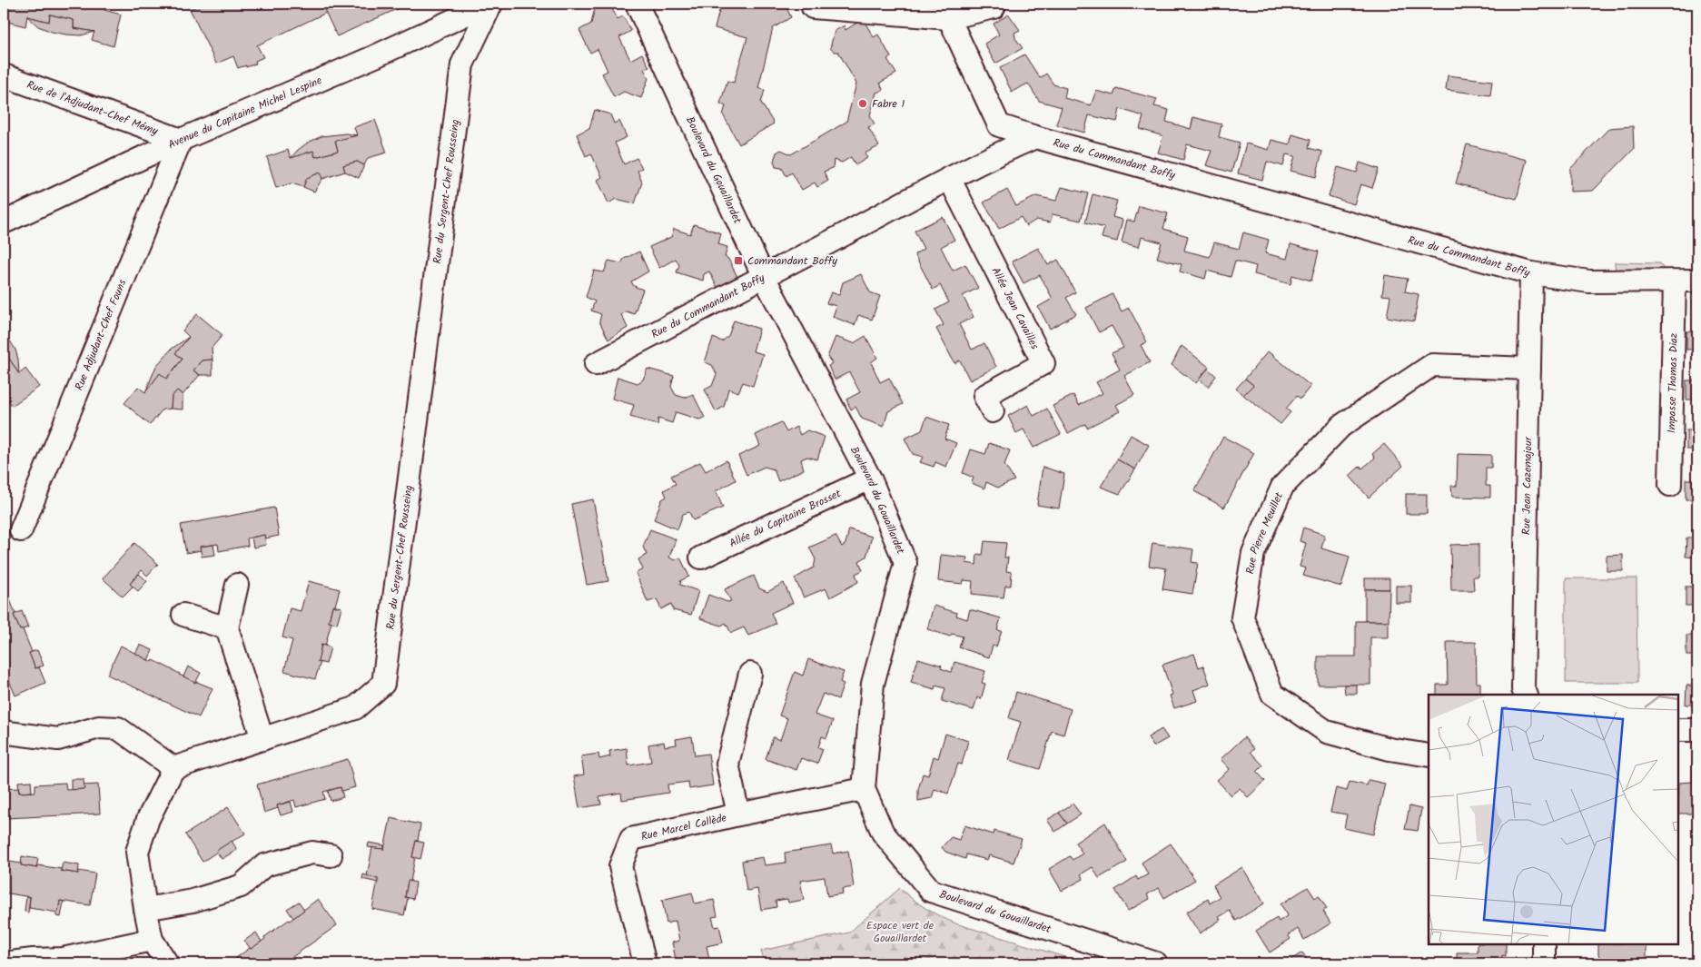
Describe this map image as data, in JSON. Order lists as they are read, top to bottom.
{
  "streets": {
    "street": [
      "Rue de l'Adjudant-Chef Mémy",
      "Avenue du Capitaine Michel Lespine",
      "Rue du Commandant Boffy",
      "Boulevard du Gouaillardet",
      "Rue du Sergent-Chef Rousseing",
      "Allée Jean Cavailles",
      "Rue Adjudant-Chef Founs",
      "Impasse Thomas Diaz",
      "Rue Jean Cazemajour",
      "Allée du Capitaine Brosset",
      "Rue Pierre Meuillet",
      "Rue Marcel Callède"
    ]
  },
  "crossings": [
    ["Rue de l'Adjudant-Chef Mémy", "Avenue du Capitaine Michel Lespine"],
    ["Rue de l'Adjudant-Chef Mémy", "Rue Adjudant-Chef Founs"],
    ["Avenue du Capitaine Michel Lespine", "Rue du Sergent-Chef Rousseing"],
    ["Avenue du Capitaine Michel Lespine", "Rue Adjudant-Chef Founs"],
    ["Rue du Commandant Boffy", "Boulevard du Gouaillardet"],
    ["Rue du Commandant Boffy", "Allée Jean Cavailles"],
    ["Rue du Commandant Boffy", "Impasse Thomas Diaz"],
    ["Rue du Commandant Boffy", "Rue Jean Cazemajour"],
    ["Boulevard du Gouaillardet", "Allée du Capitaine Brosset"],
    ["Boulevard du Gouaillardet", "Rue Marcel Callède"],
    ["Rue Jean Cazemajour", "Rue Pierre Meuillet"]
  ],
  "parks": ["Espace vert de Gouaillardet"],
  "places": {
    "other": ["Fabre 1"],
    "transit": ["Commandant Boffy"]
  }
}
